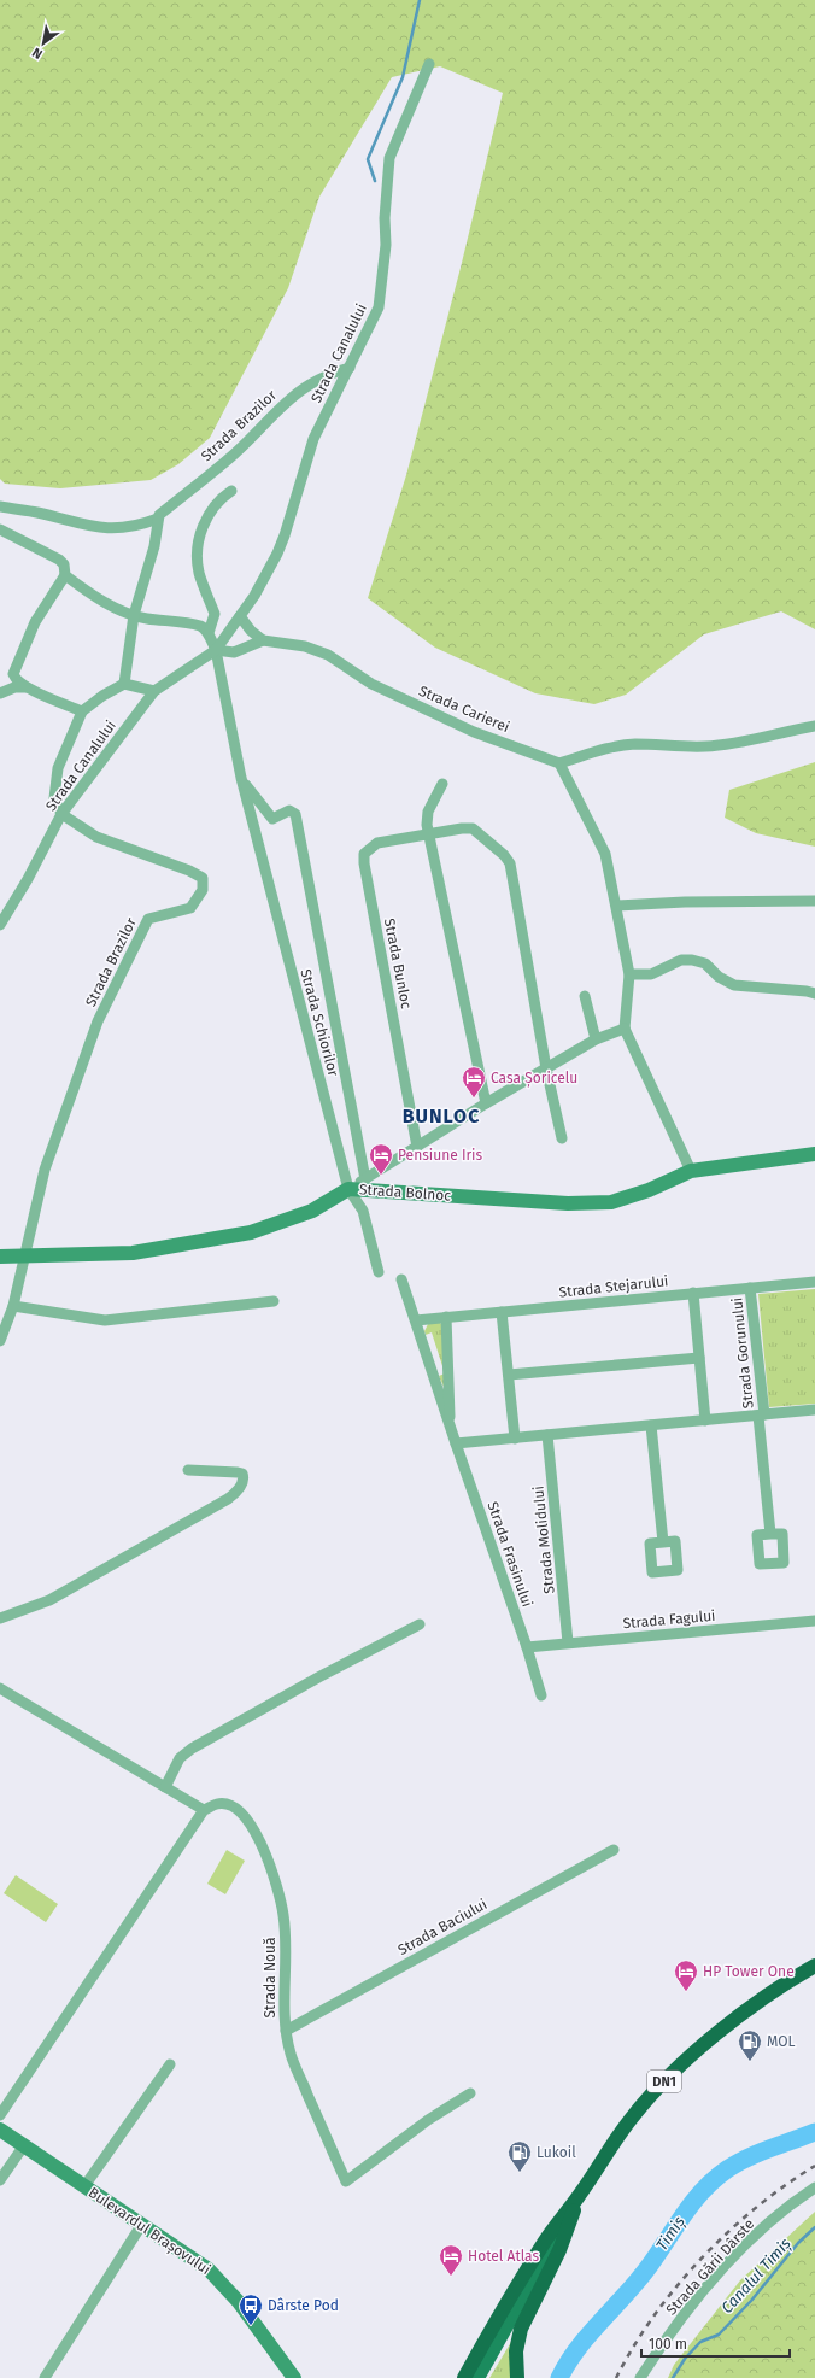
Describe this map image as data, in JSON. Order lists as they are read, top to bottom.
{
  "streets": {
    "highway": ["DN1"],
    "street": [
      "Strada Canalului",
      "Strada Brazilor",
      "Strada Carierei",
      "Strada Bunloc",
      "Strada Schiorilor",
      "Strada Bolnoc",
      "Strada Stejarului",
      "Strada Gorunului",
      "Strada Molidului",
      "Strada Frasinului",
      "Strada Fagului",
      "Strada Baciului",
      "Strada Nouă",
      "Bulevardul Brașovului",
      "Strada Gării Dârste"
    ]
  },
  "crossings": [
    ["Strada Canalului", "Strada Brazilor"],
    ["Strada Canalului", "Strada Carierei"],
    ["Strada Canalului", "Strada Schiorilor"],
    ["Strada Brazilor", "Strada Bolnoc"],
    ["Strada Carierei", "Strada Schiorilor"],
    ["Strada Schiorilor", "Strada Bolnoc"],
    ["Strada Stejarului", "Strada Gorunului"],
    ["Strada Stejarului", "Strada Frasinului"],
    ["Strada Molidului", "Strada Fagului"],
    ["Strada Frasinului", "Strada Fagului"],
    ["Strada Baciului", "Strada Nouă"]
  ],
  "districts": ["BUNLOC"],
  "water": ["Timiș", "Canalul Timiș"],
  "places": {
    "hotel": [
      "Casa Șoricelu",
      "Pensiune Iris",
      "HP Tower One",
      "Hotel Atlas"
    ],
    "fuel station": ["MOL", "Lukoil"],
    "bus stop": ["Dârste Pod"]
  },
  "scale_bar": "100 m",
  "north": "bottom left"
}
